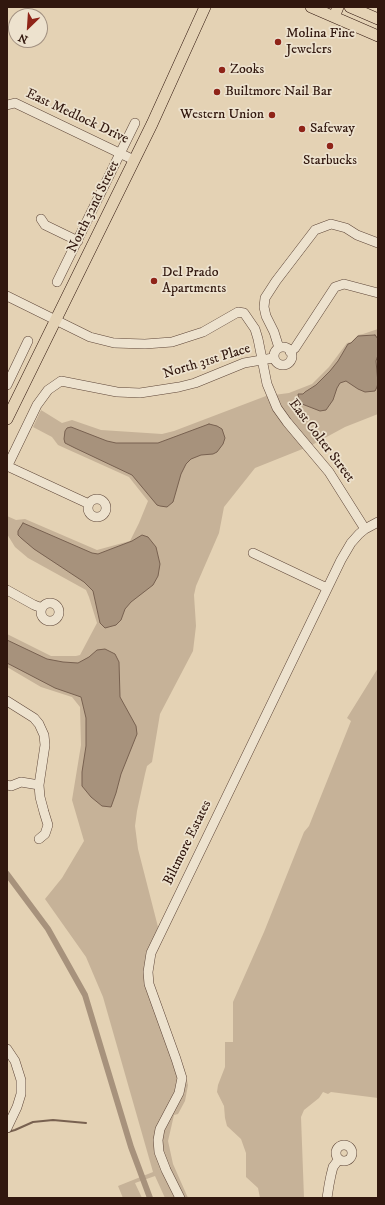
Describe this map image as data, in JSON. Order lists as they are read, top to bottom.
{
  "streets": {
    "main road": ["North 32nd Street"],
    "street": [
      "East Medlock Drive",
      "North 31st Place",
      "East Colter Street",
      "Biltmore Estates"
    ]
  },
  "crossings": [
    ["East Medlock Drive", "North 32nd Street"],
    ["North 32nd Street", "East Colter Street"],
    ["North 31st Place", "East Colter Street"],
    ["East Colter Street", "Biltmore Estates"]
  ],
  "places": [
    "Molina Fine Jewelers",
    "Zooks",
    "Builtmore Nail Bar",
    "Western Union",
    "Safeway",
    "Starbucks",
    "Del Prado Apartments"
  ],
  "north": "bottom left"
}
